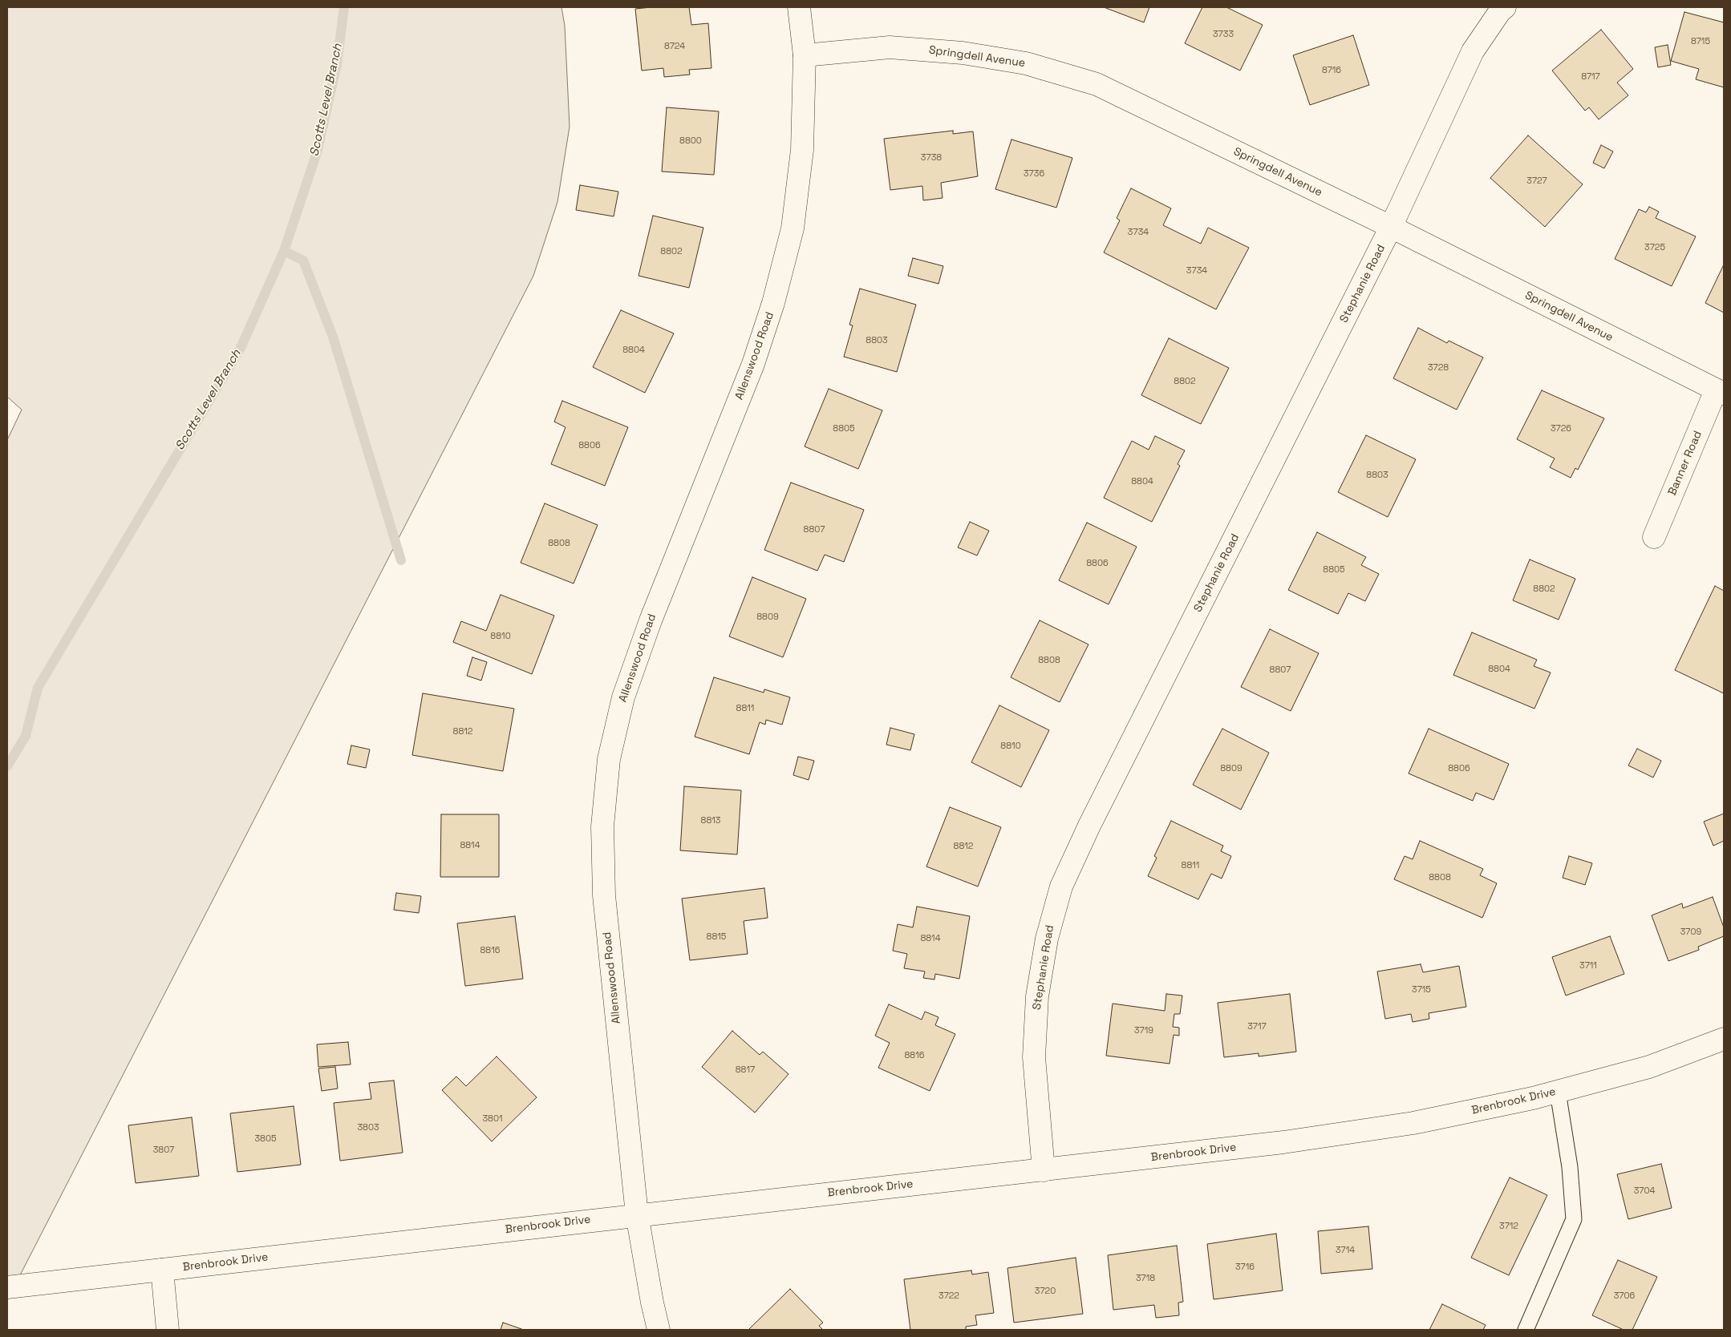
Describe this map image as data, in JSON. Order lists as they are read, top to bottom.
{
  "streets": {
    "street": [
      "Springdell Avenue",
      "Stephanie Road",
      "Allenswood Road",
      "Banner Road",
      "Brenbrook Drive"
    ]
  },
  "crossings": [
    ["Springdell Avenue", "Stephanie Road"],
    ["Springdell Avenue", "Allenswood Road"],
    ["Springdell Avenue", "Banner Road"],
    ["Stephanie Road", "Brenbrook Drive"],
    ["Allenswood Road", "Brenbrook Drive"]
  ],
  "water": ["Scotts Level Branch"],
  "house_numbers": [
    "3733",
    "8715",
    "8724",
    "8716",
    "8717",
    "8800",
    "3738",
    "3736",
    "3727",
    "3734",
    "3725",
    "8802",
    "3734",
    "8803",
    "8804",
    "3728",
    "8802",
    "8805",
    "3726",
    "8806",
    "8803",
    "8804",
    "8807",
    "8808",
    "8806",
    "8805",
    "8802",
    "8809",
    "8810",
    "8808",
    "8804",
    "8807",
    "8811",
    "8812",
    "8810",
    "8809",
    "8806",
    "8813",
    "8814",
    "8812",
    "8811",
    "8808",
    "3709",
    "8815",
    "8814",
    "8816",
    "3711",
    "3715",
    "3717",
    "3719",
    "8816",
    "8817",
    "3801",
    "3803",
    "3805",
    "3807",
    "3704",
    "3712",
    "3714",
    "3716",
    "3718",
    "3720",
    "3722",
    "3706"
  ]
}
